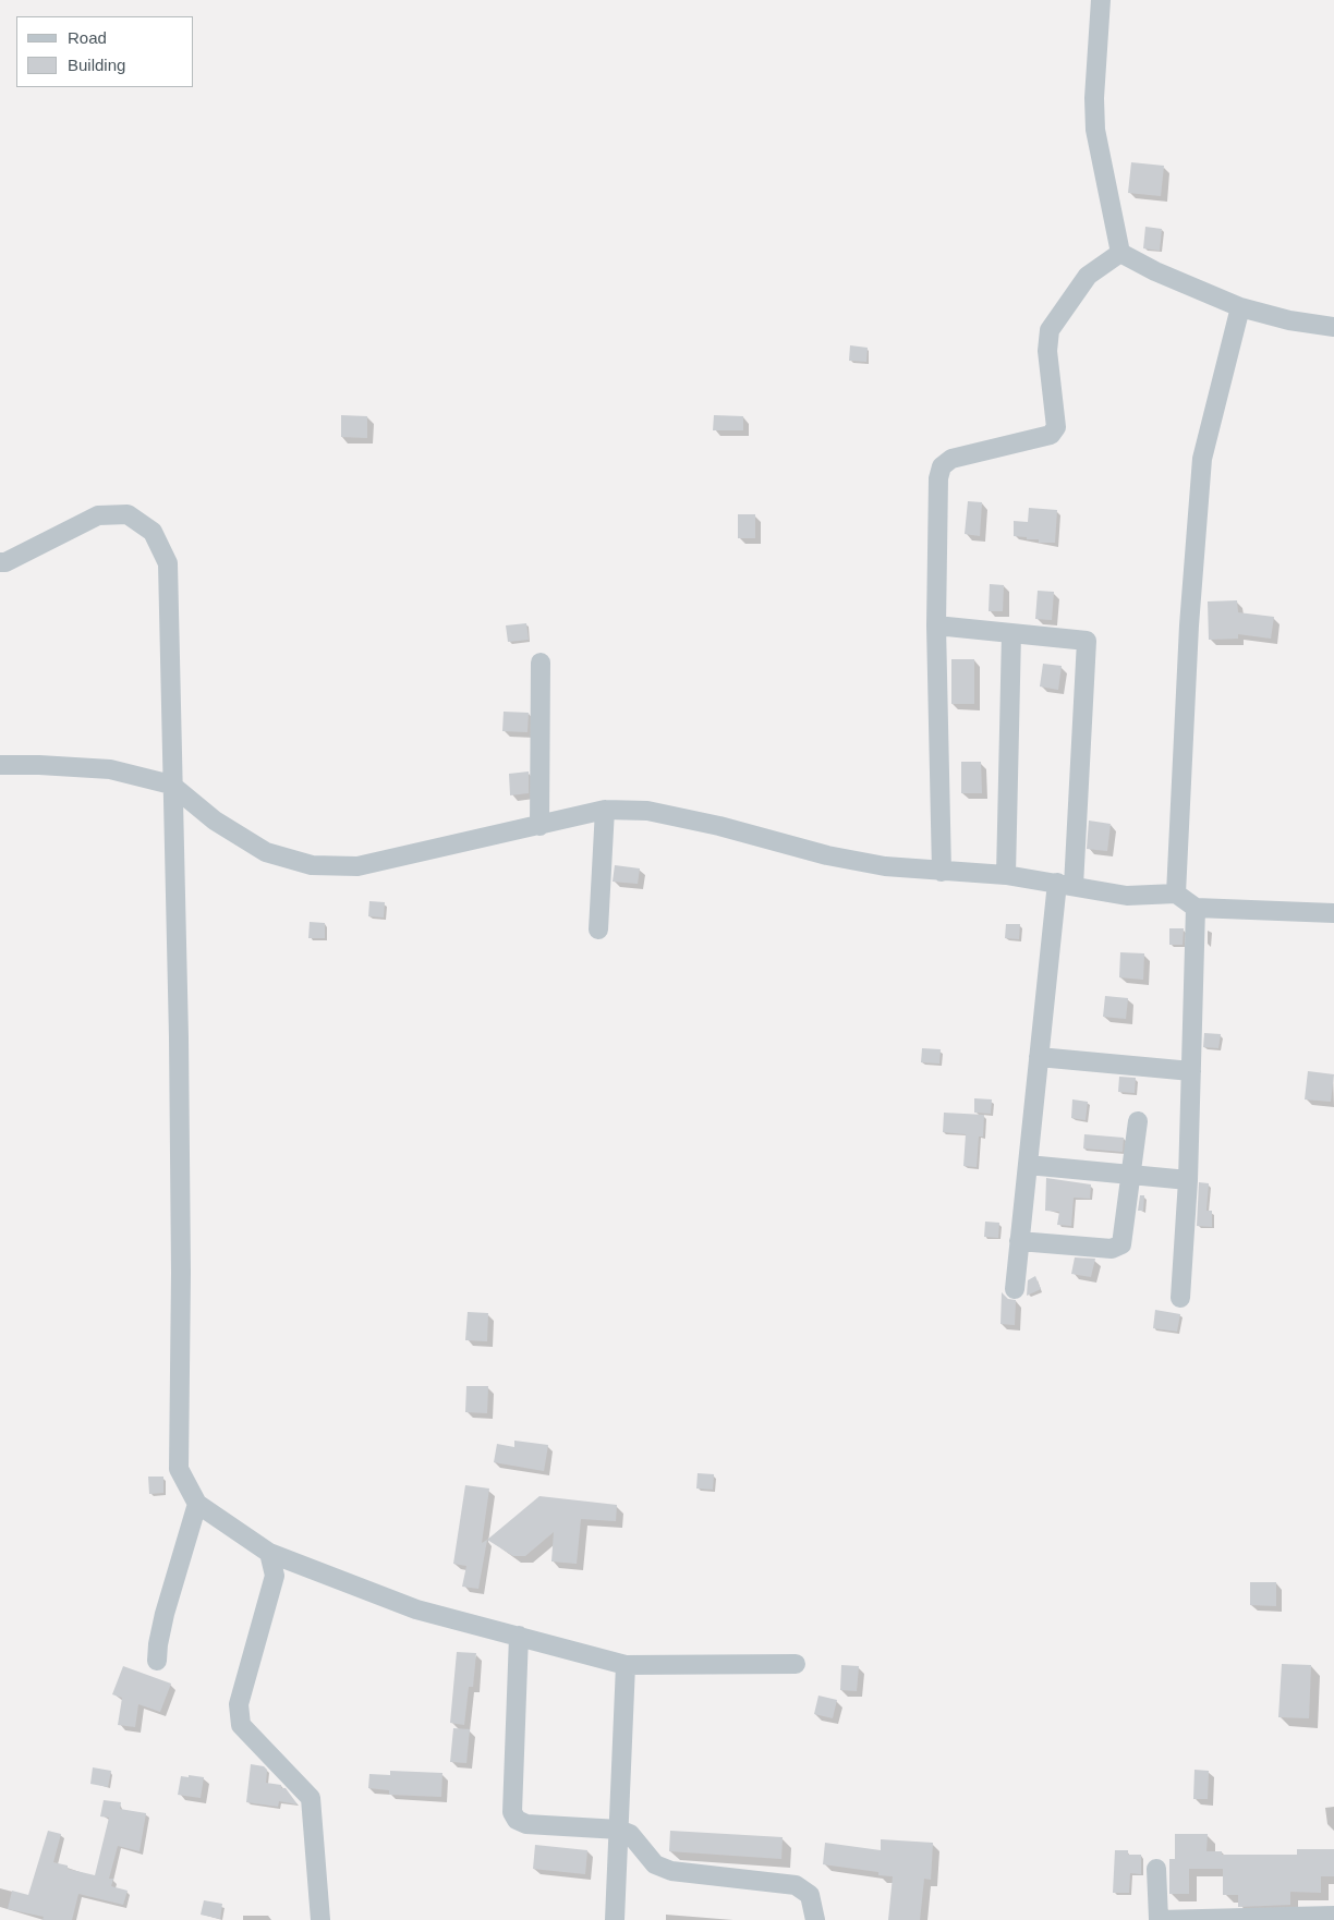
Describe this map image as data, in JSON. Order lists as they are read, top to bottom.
{
  "legend": ["Road", "Building"]
}
